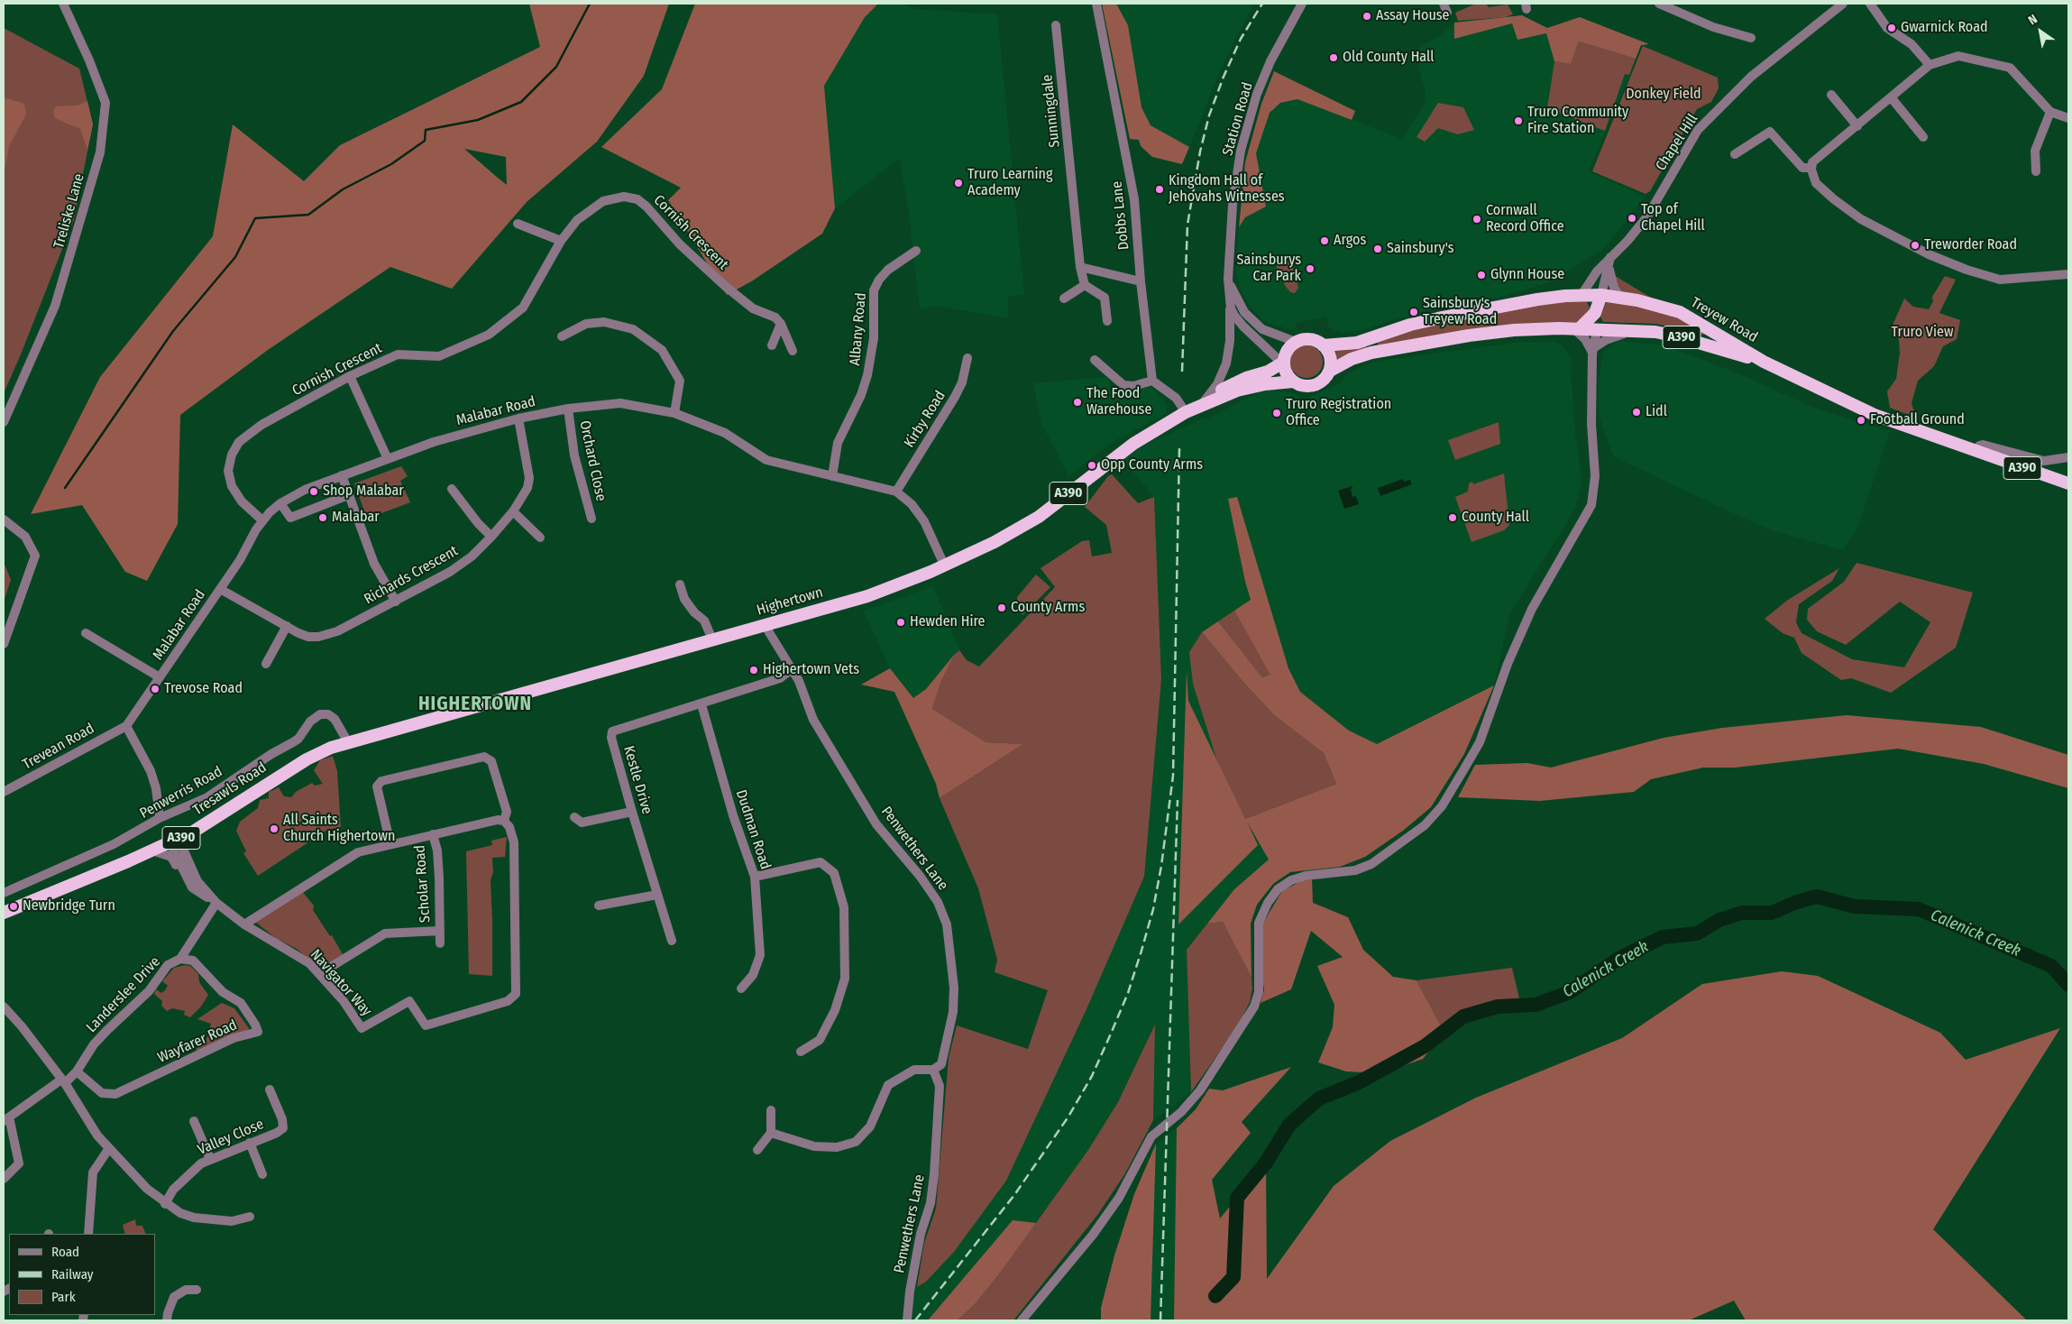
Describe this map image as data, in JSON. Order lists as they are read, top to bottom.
{
  "streets": {
    "highway": [
      "Treyew Road",
      "A390",
      "Highertown",
      "Tresawls Road"
    ],
    "street": [
      "Sunningdale",
      "Station Road",
      "Chapel Hill",
      "Treliske Lane",
      "Dobbs Lane",
      "Cornish Crescent",
      "Albany Road",
      "Malabar Road",
      "Kirby Road",
      "Orchard Close",
      "Richards Crescent",
      "Trevean Road",
      "Kestle Drive",
      "Penwerris Road",
      "Dudman Road",
      "Penwethers Lane",
      "Scholar Road",
      "Navigator Way",
      "Landerslee Drive",
      "Wayfarer Road",
      "Valley Close"
    ]
  },
  "crossings": [
    ["Station Road", "Treyew Road"],
    ["Station Road", "Highertown"],
    ["Chapel Hill", "Treyew Road"],
    ["Cornish Crescent", "Malabar Road"],
    ["Treyew Road", "A390"],
    ["Treyew Road", "Highertown"],
    ["Albany Road", "Malabar Road"],
    ["Malabar Road", "Kirby Road"],
    ["Malabar Road", "Orchard Close"],
    ["Malabar Road", "Richards Crescent"],
    ["Malabar Road", "Highertown"],
    ["Malabar Road", "Trevean Road"],
    ["Highertown", "Tresawls Road"],
    ["Highertown", "Penwerris Road"],
    ["Highertown", "Penwethers Lane"],
    ["Kestle Drive", "Dudman Road"],
    ["Kestle Drive", "Penwethers Lane"],
    ["Tresawls Road", "Penwerris Road"],
    ["Tresawls Road", "Navigator Way"],
    ["Scholar Road", "Navigator Way"],
    ["Navigator Way", "Landerslee Drive"],
    ["Landerslee Drive", "Wayfarer Road"]
  ],
  "districts": ["HIGHERTOWN"],
  "water": ["Calenick Creek"],
  "parks": ["Donkey Field", "Truro View"],
  "places": [
    "Assay House",
    "Gwarnick Road",
    "Old County Hall",
    "Truro Community Fire Station",
    "Truro Learning Academy",
    "Kingdom Hall of Jehovahs Witnesses",
    "Top of Chapel Hill",
    "Cornwall Record Office",
    "Argos",
    "Treworder Road",
    "Sainsbury's",
    "Sainsburys Car Park",
    "Glynn House",
    "Sainsbury's Treyew Road",
    "The Food Warehouse",
    "Lidl",
    "Truro Registration Office",
    "Football Ground",
    "Opp County Arms",
    "Shop Malabar",
    "Malabar",
    "County Hall",
    "County Arms",
    "Hewden Hire",
    "Highertown Vets",
    "Trevose Road",
    "All Saints Church Highertown",
    "Newbridge Turn"
  ],
  "legend": ["Road", "Railway", "Park"],
  "north": "top left"
}
